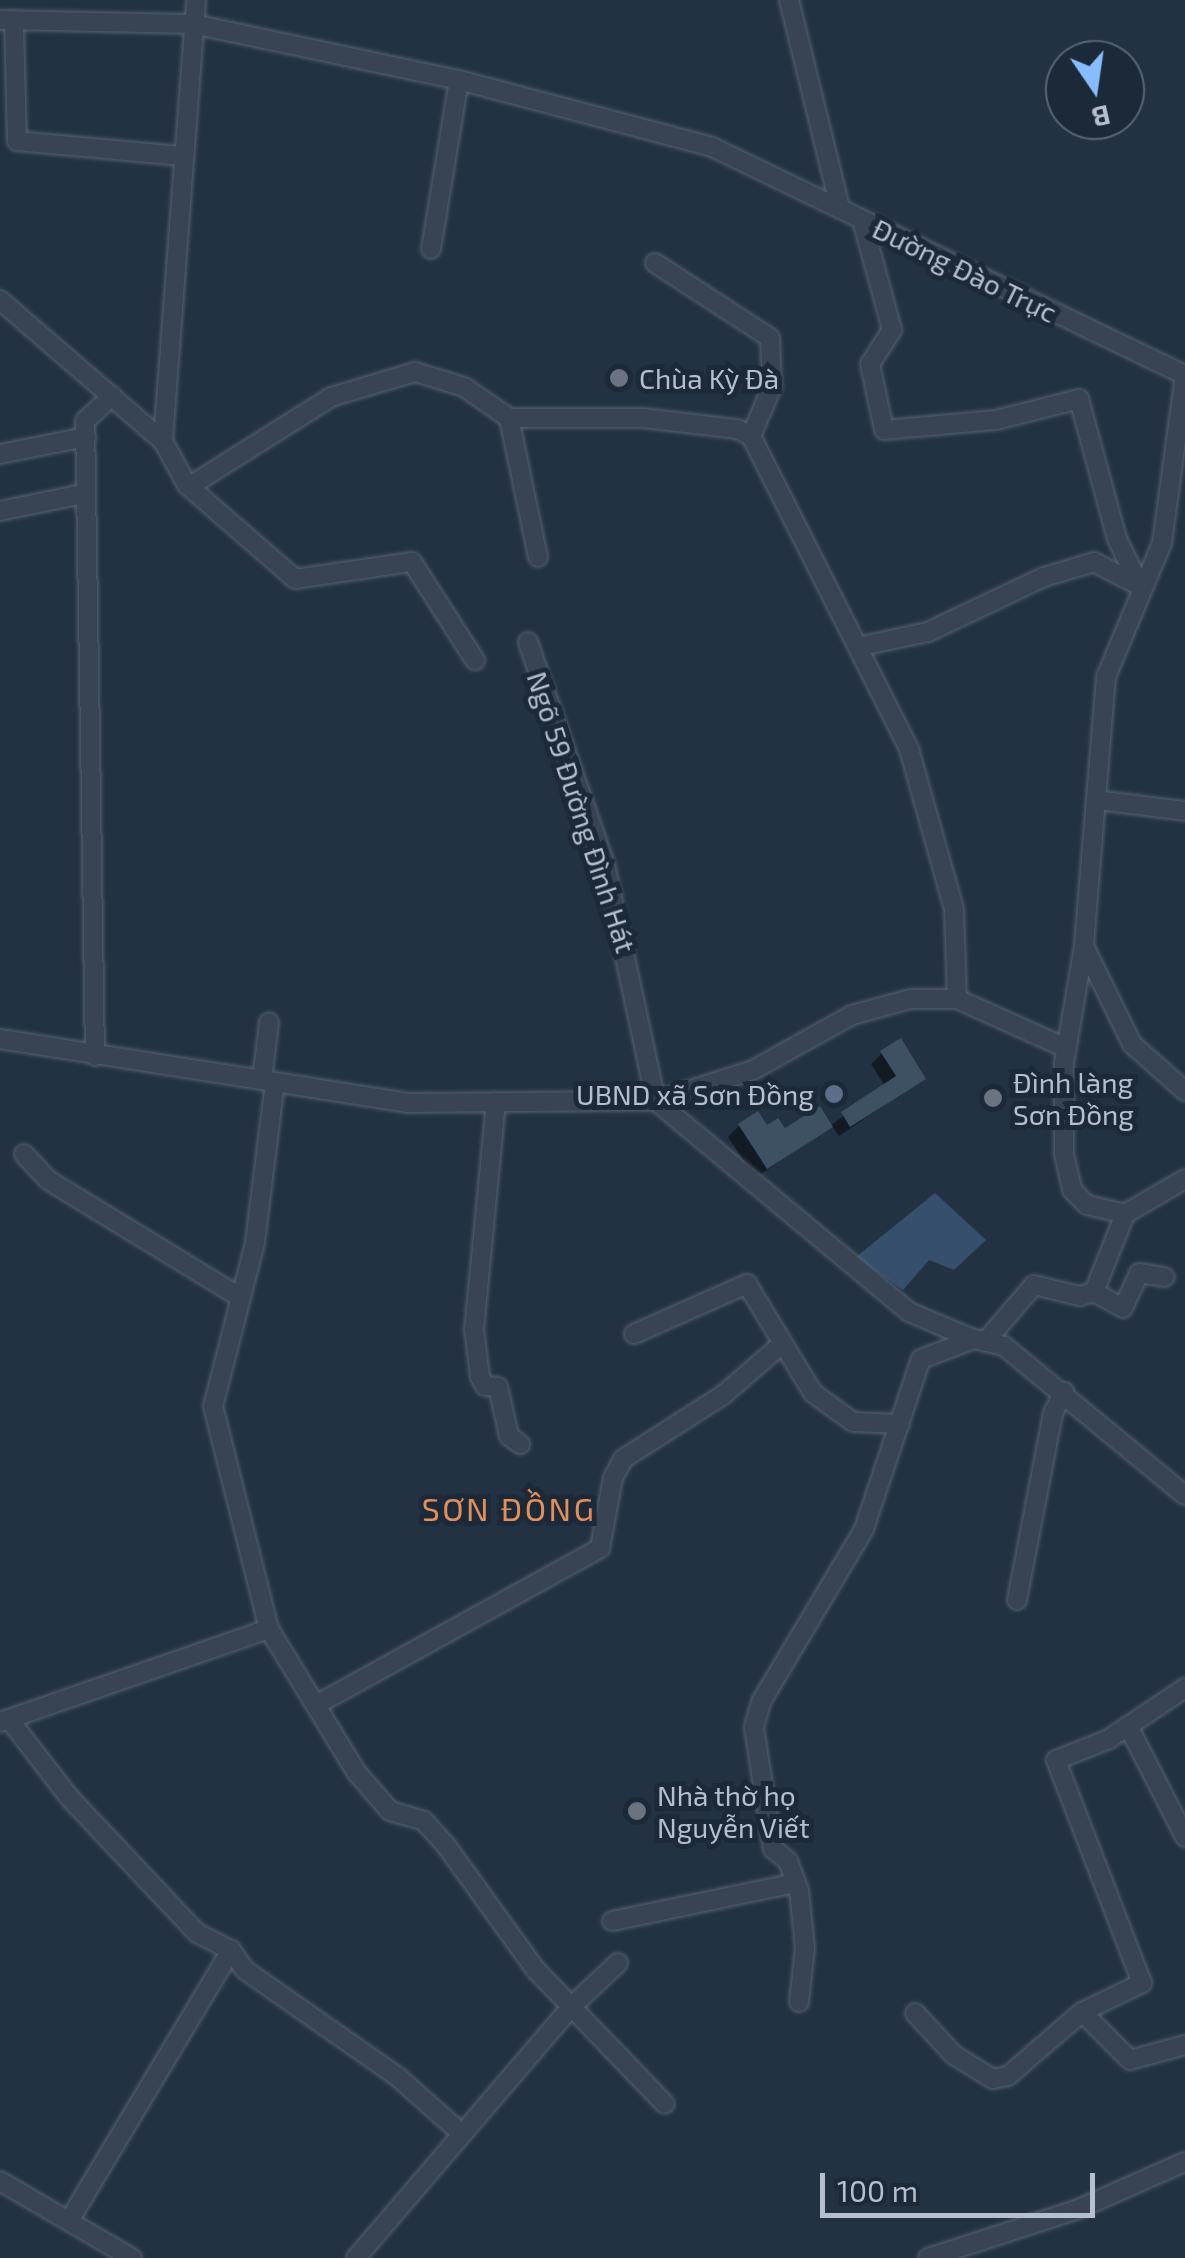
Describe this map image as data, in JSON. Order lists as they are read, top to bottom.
{
  "streets": {
    "street": ["Đường Đào Trực", "Ngõ 59 Đường Đình Hát"]
  },
  "districts": ["SƠN ĐỒNG"],
  "places": [
    "Chùa Kỳ Đà",
    "UBND xã Sơn Đồng",
    "Đình làng Sơn Đồng",
    "Nhà thờ họ Nguyễn Viết"
  ],
  "scale_bar": "100 m",
  "north": "bottom"
}
